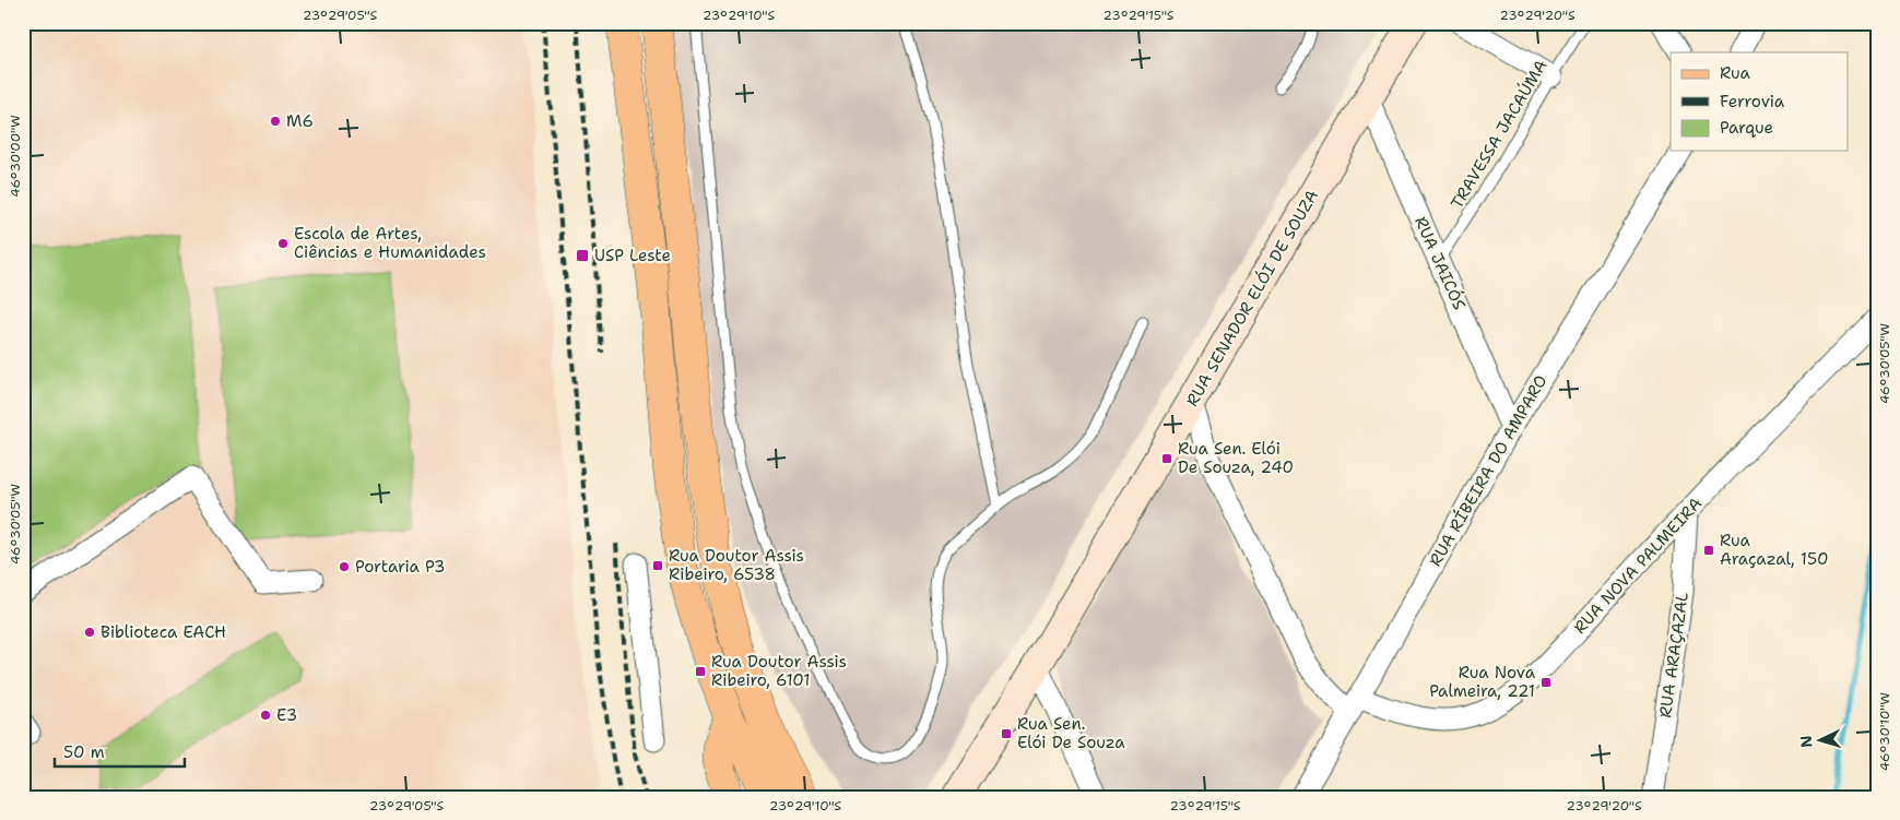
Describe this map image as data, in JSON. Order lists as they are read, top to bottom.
{
  "streets": {
    "main road": ["RUA SENADOR ELÓI DE SOUZA"],
    "street": [
      "RUA JAICÓS",
      "RUA RÍBEIRA DO AMPARO",
      "RUA NOVA PALMEIRA",
      "RUA ARAÇAZAL"
    ],
    "lane": ["TRAVESSA JACAÚMA"]
  },
  "crossings": [
    ["TRAVESSA JACAÚMA", "RUA JAICÓS"],
    ["RUA JAICÓS", "RUA SENADOR ELÓI DE SOUZA"],
    ["RUA JAICÓS", "RUA RÍBEIRA DO AMPARO"],
    ["RUA RÍBEIRA DO AMPARO", "RUA NOVA PALMEIRA"],
    ["RUA NOVA PALMEIRA", "RUA ARAÇAZAL"]
  ],
  "places": {
    "other": [
      "M6",
      "Escola de Artes, Ciências e Humanidades",
      "Portaria P3",
      "Biblioteca EACH",
      "E3"
    ],
    "transit": [
      "USP Leste",
      "Rua Sen. Elói De Souza, 240",
      "Rua Araçazal, 150",
      "Rua Doutor Assis Ribeiro, 6538",
      "Rua Doutor Assis Ribeiro, 6101",
      "Rua Nova Palmeira, 221",
      "Rua Sen. Elói De Souza"
    ]
  },
  "legend": ["Rua", "Ferrovia", "Parque"],
  "scale_bar": "50 m",
  "north": "left",
  "coordinates": [
    "23°29'05\"S",
    "23°29'10\"S",
    "23°29'15\"S",
    "23°29'20\"S",
    "46°30'00\"W",
    "46°30'05\"W",
    "46°30'10\"W"
  ]
}
